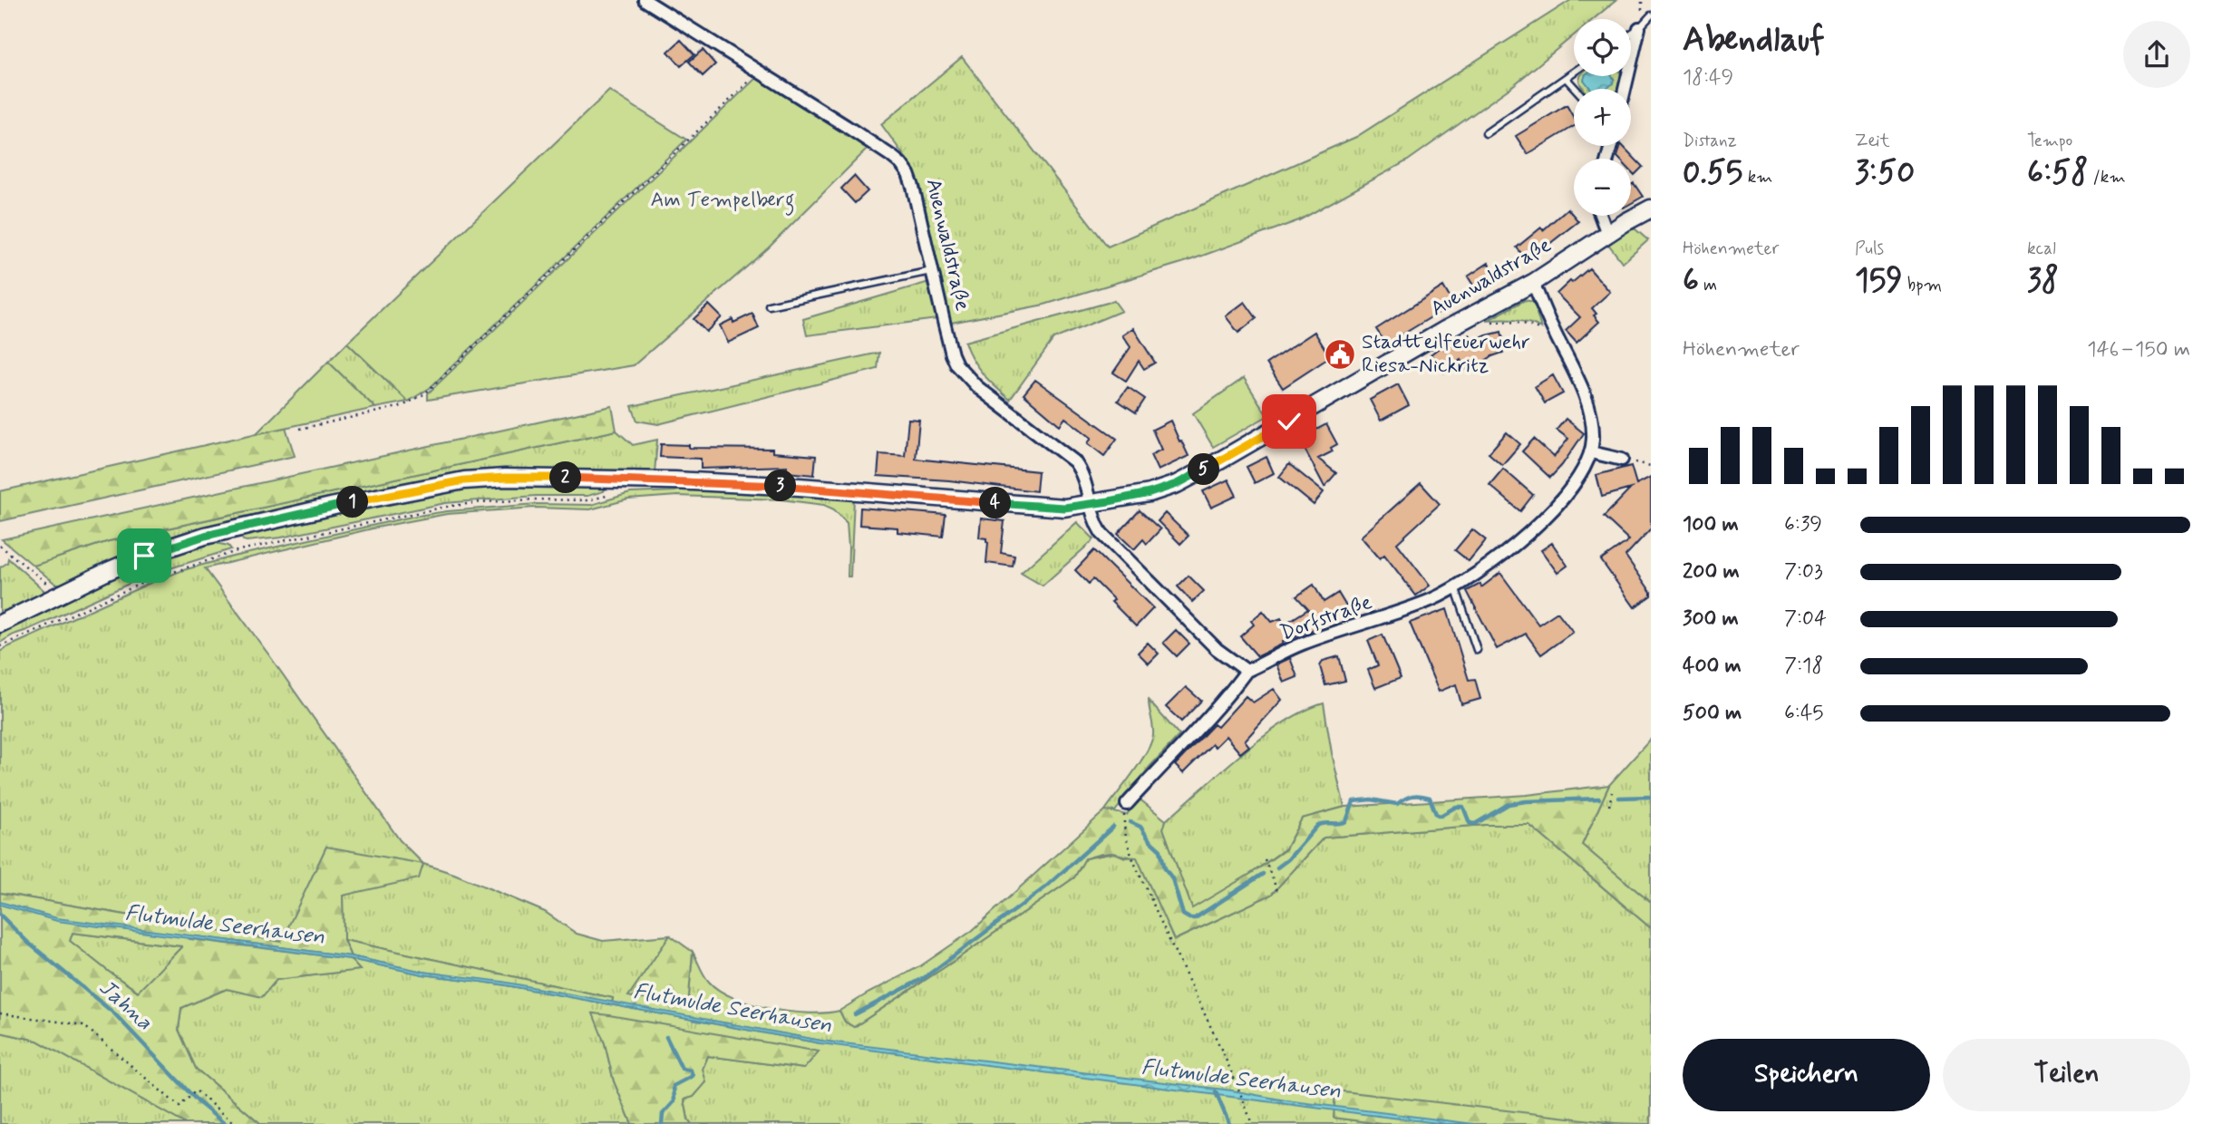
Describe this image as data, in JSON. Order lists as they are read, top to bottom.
{
  "streets": {
    "street": ["Auenwaldstraße", "Dorfstraße"]
  },
  "water": ["Flutmulde Seerhausen", "Jahna"],
  "parks": ["Am Tempelberg"],
  "places": {
    "public building": ["Stadtteilfeuerwehr Riesa-Nickritz"]
  },
  "page": {
    "heading": ["Abendlauf", "18:49"],
    "map_buttons": ["+", "−"],
    "stats": [
      ["Distanz", "0.55 km"],
      ["Zeit", "3:50"],
      ["Tempo", "6:58 /km"],
      ["Höhenmeter", "6 m"],
      ["Puls", "159 bpm"],
      ["kcal", "38"]
    ],
    "chart": ["Höhenmeter", "146–150 m"],
    "pins": [
      "5",
      "2",
      "3",
      "1",
      "4"
    ],
    "list": [
      {
        "name": "100 m",
        "note": "6:39"
      },
      {
        "name": "200 m",
        "note": "7:03"
      },
      {
        "name": "300 m",
        "note": "7:04"
      },
      {
        "name": "400 m",
        "note": "7:18"
      },
      {
        "name": "500 m",
        "note": "6:45"
      }
    ],
    "buttons": ["Speichern", "Teilen"]
  }
}
